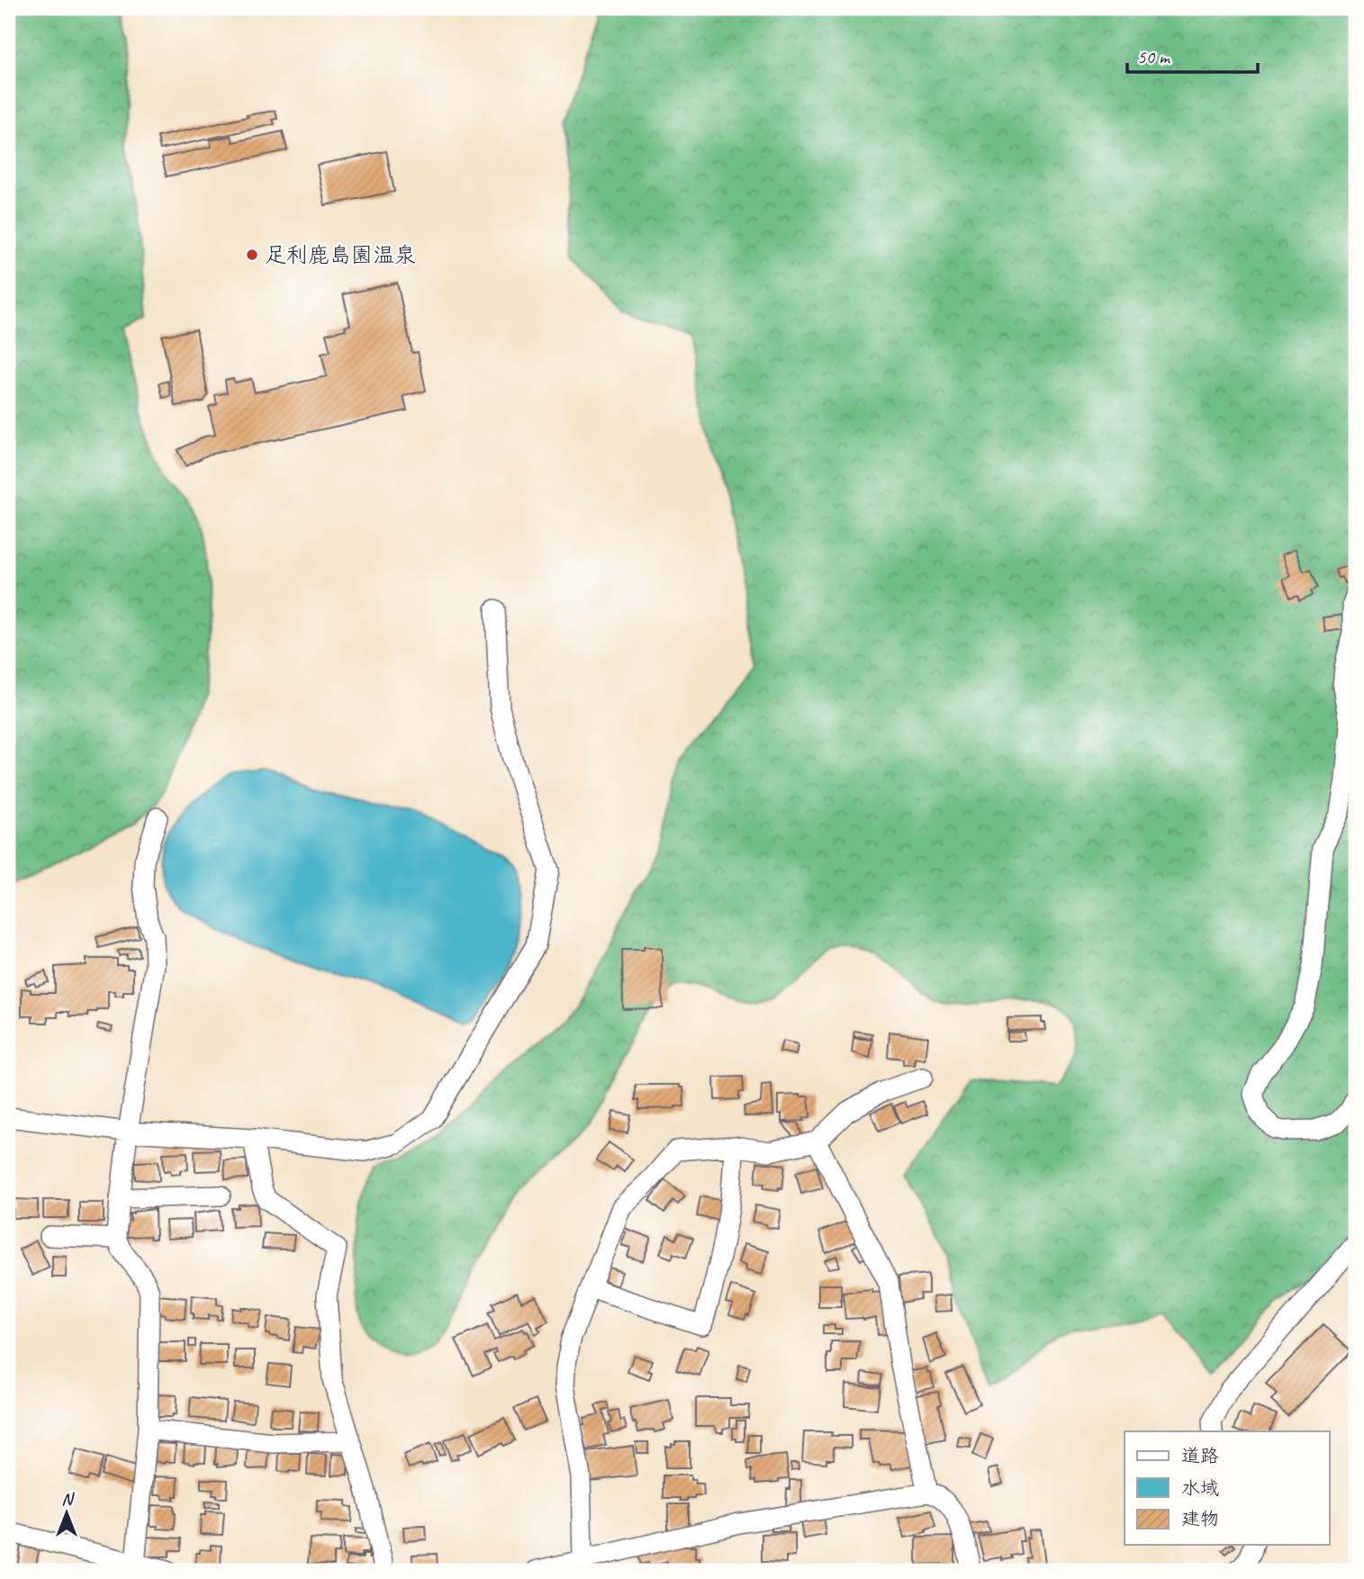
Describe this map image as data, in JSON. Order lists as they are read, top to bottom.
{
  "places": ["足利鹿島園温泉"],
  "legend": ["道路", "水域", "建物"],
  "scale_bar": "50 m",
  "north": "top"
}
